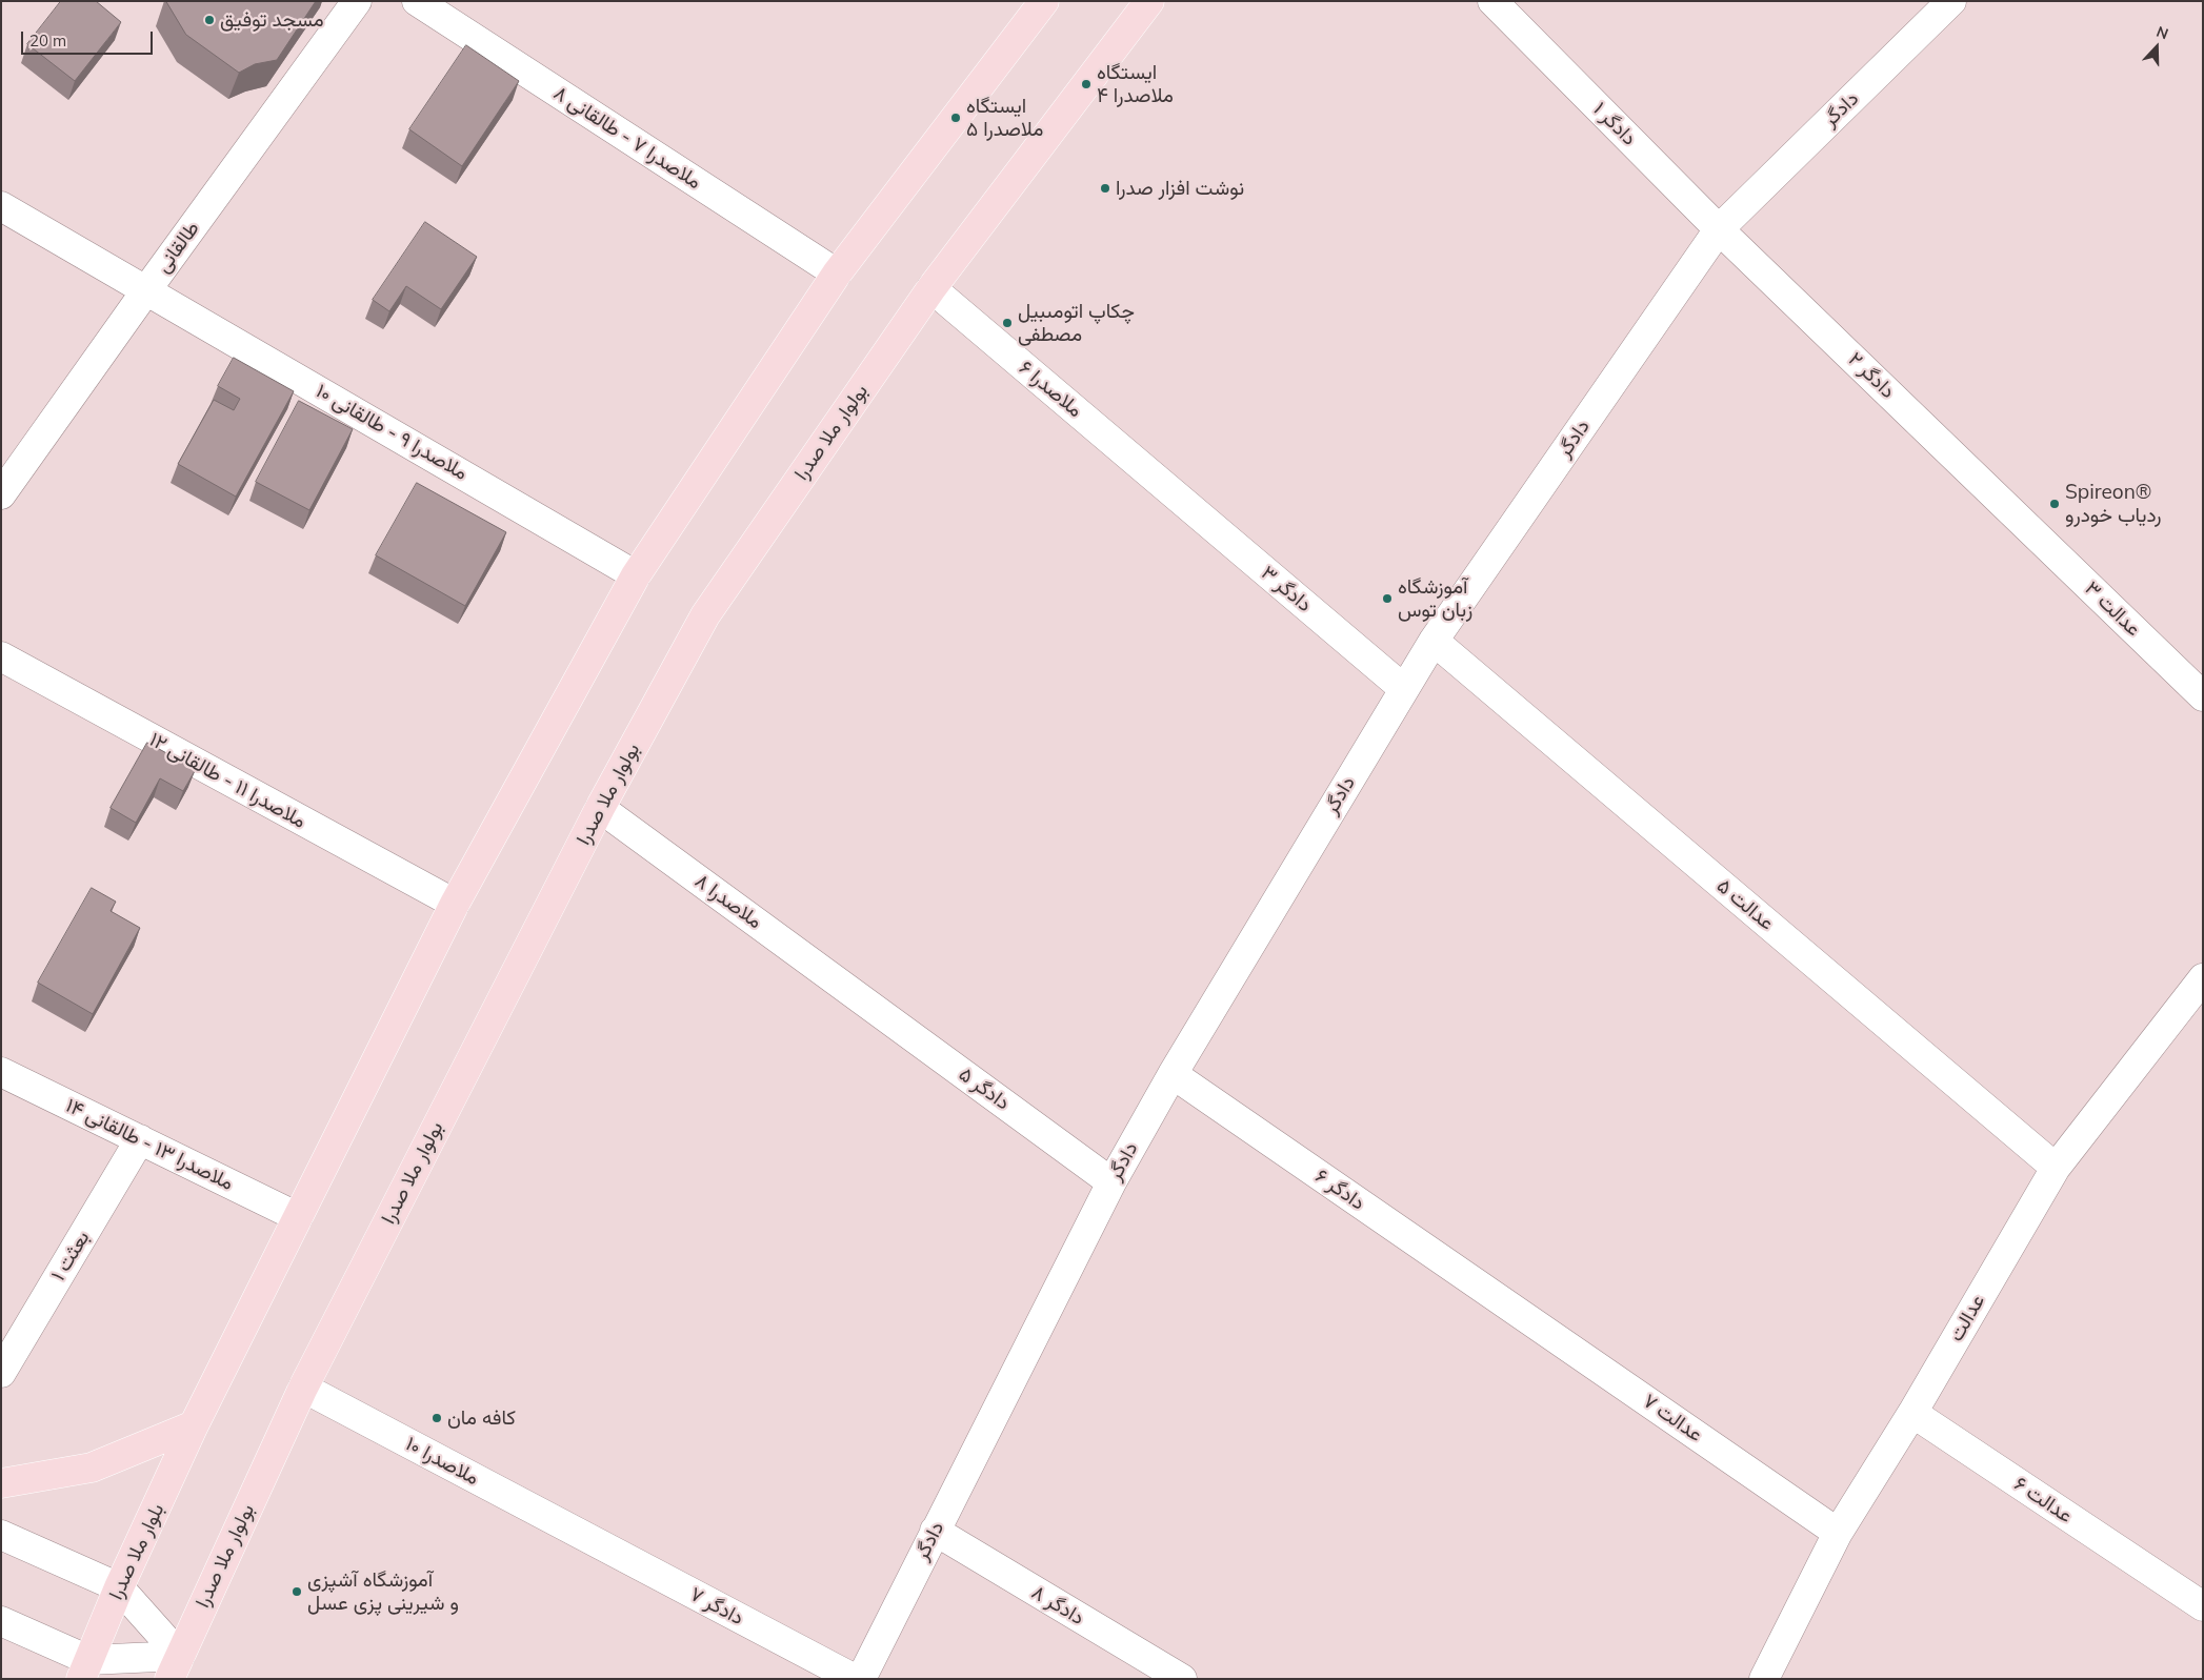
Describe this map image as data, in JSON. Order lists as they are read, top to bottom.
{
  "streets": {
    "main road": ["بولوار ملا صدرا", "بلوار ملا صدرا"],
    "street": [
      "دادگر",
      "دادگر ۱",
      "ملاصدرا ۷ - طالقانی ۸",
      "طالقانی",
      "دادگر ۲",
      "ملاصدرا ۶",
      "ملاصدرا ۹ - طالقانی ۱۰",
      "دادگر ۳",
      "عدالت ۳",
      "ملاصدرا ۱۱ - طالقانی ۱۲",
      "ملاصدرا ۸",
      "عدالت ۵",
      "دادگر ۵",
      "ملاصدرا ۱۳ - طالقانی ۱۴",
      "دادگر ۶",
      "بعثت ۱",
      "عدالت",
      "عدالت ۷",
      "ملاصدرا ۱۰",
      "عدالت ۶",
      "دادگر ۸",
      "دادگر ۷"
    ]
  },
  "crossings": [
    ["دادگر", "دادگر ۱"],
    ["دادگر", "دادگر ۲"],
    ["دادگر", "دادگر ۳"],
    ["دادگر", "عدالت ۵"],
    ["دادگر", "دادگر ۵"],
    ["دادگر", "دادگر ۶"],
    ["دادگر", "دادگر ۸"],
    ["دادگر ۱", "دادگر ۲"],
    ["طالقانی", "ملاصدرا ۹ - طالقانی ۱۰"],
    ["دادگر ۲", "عدالت ۳"],
    ["ملاصدرا ۶", "بولوار ملا صدرا"],
    ["ملاصدرا ۶", "دادگر ۳"],
    ["بولوار ملا صدرا", "ملاصدرا ۸"],
    ["بولوار ملا صدرا", "ملاصدرا ۱۰"],
    ["ملاصدرا ۸", "دادگر ۵"],
    ["عدالت ۵", "عدالت"],
    ["ملاصدرا ۱۳ - طالقانی ۱۴", "بعثت ۱"],
    ["دادگر ۶", "عدالت ۷"],
    ["عدالت", "عدالت ۷"],
    ["عدالت", "عدالت ۶"],
    ["ملاصدرا ۱۰", "دادگر ۷"]
  ],
  "places": [
    "مسجد توفیق",
    "ایستگاه ملاصدرا ۴",
    "ایستگاه ملاصدرا ۵",
    "نوشت افزار صدرا",
    "چکاپ اتومىبیل مصطفی",
    "Spireon® ردیاب خودرو",
    "آموزشگاه زبان توس",
    "کافه مان",
    "آموزشگاه آشپزی و شیرینی پزی عسل"
  ],
  "scale_bar": "20 m",
  "north": "top"
}
